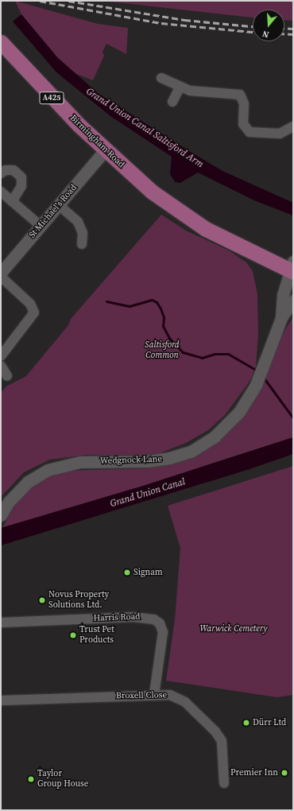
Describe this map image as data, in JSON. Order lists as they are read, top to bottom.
{
  "streets": {
    "main road": ["A425", "Birmingham Road"],
    "street": [
      "St Michael's Road",
      "Wedgnock Lane",
      "Harris Road",
      "Broxell Close"
    ]
  },
  "crossings": [
    ["Birmingham Road", "St Michael's Road"],
    ["Birmingham Road", "Wedgnock Lane"],
    ["Harris Road", "Broxell Close"]
  ],
  "water": ["Grand Union Canal Saltisford Arm", "Grand Union Canal"],
  "parks": ["Saltisford Common", "Warwick Cemetery"],
  "places": [
    "Signam",
    "Novus Property Solutions Ltd.",
    "Trust Pet Products",
    "Dürr Ltd",
    "Premier Inn",
    "Taylor Group House"
  ],
  "north": "bottom"
}
